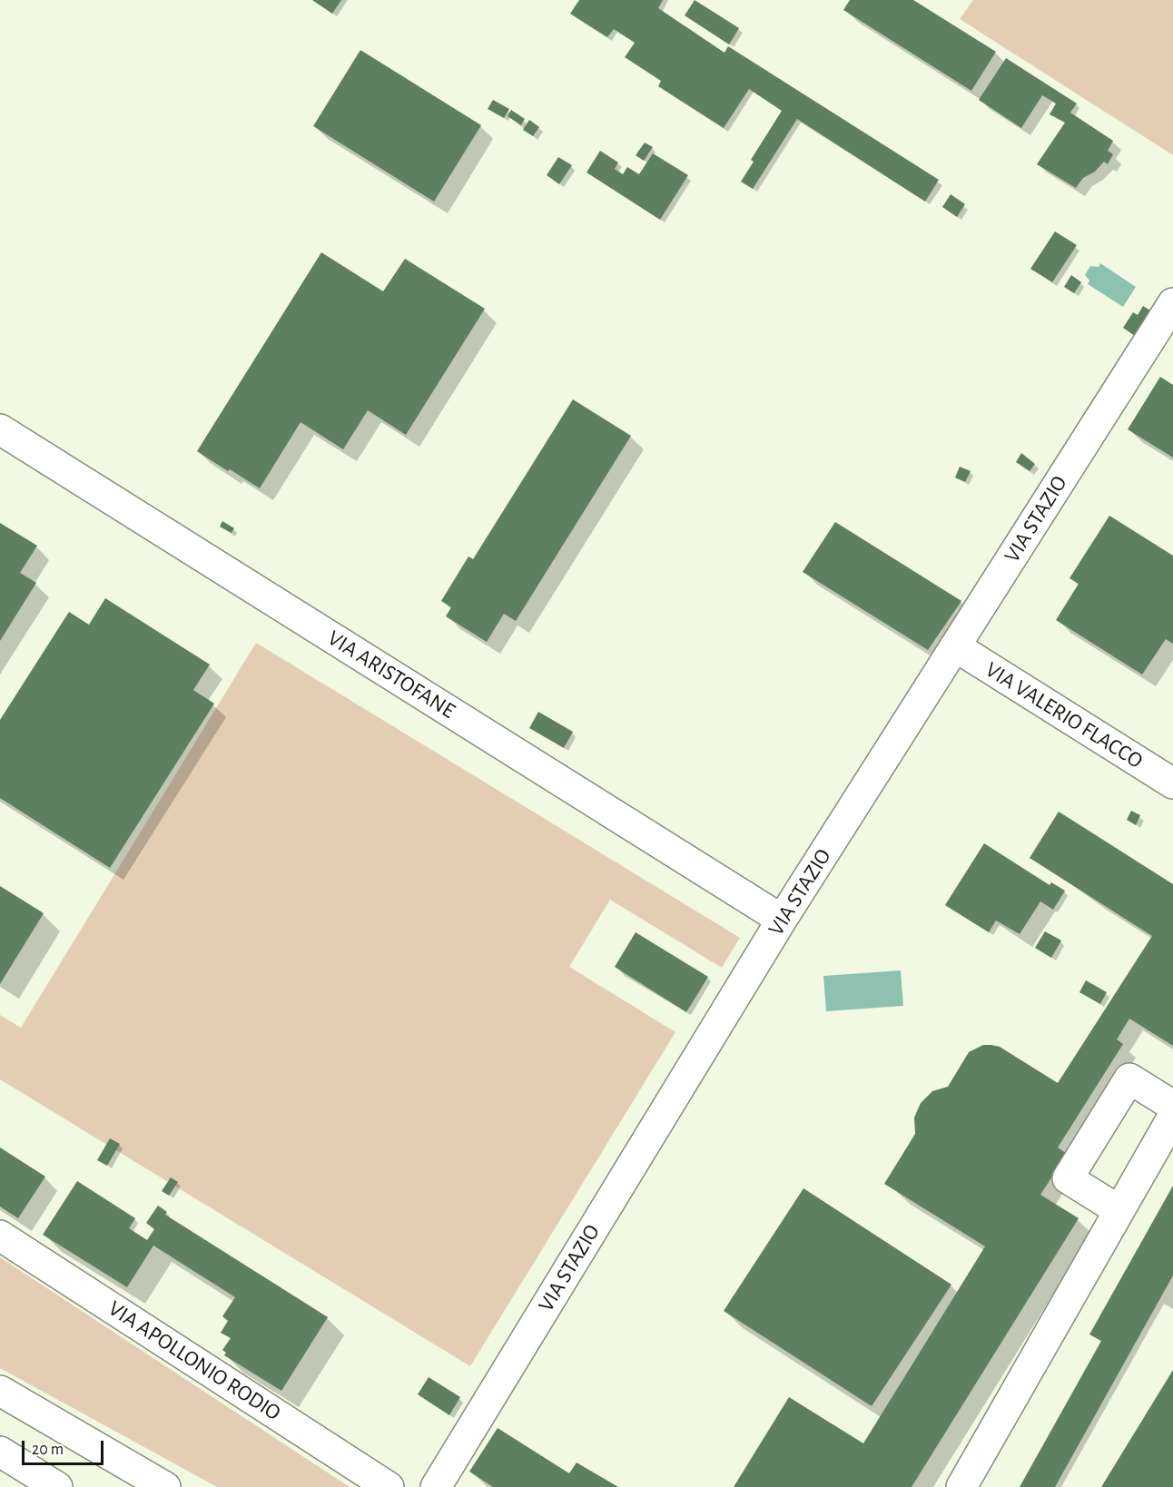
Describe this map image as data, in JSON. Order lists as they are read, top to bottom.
{
  "streets": {
    "street": [
      "VIA STAZIO",
      "VIA ARISTOFANE",
      "VIA VALERIO FLACCO",
      "VIA APOLLONIO RODIO"
    ]
  },
  "crossings": [
    ["VIA STAZIO", "VIA ARISTOFANE"],
    ["VIA STAZIO", "VIA VALERIO FLACCO"]
  ],
  "scale_bar": "20 m"
}
